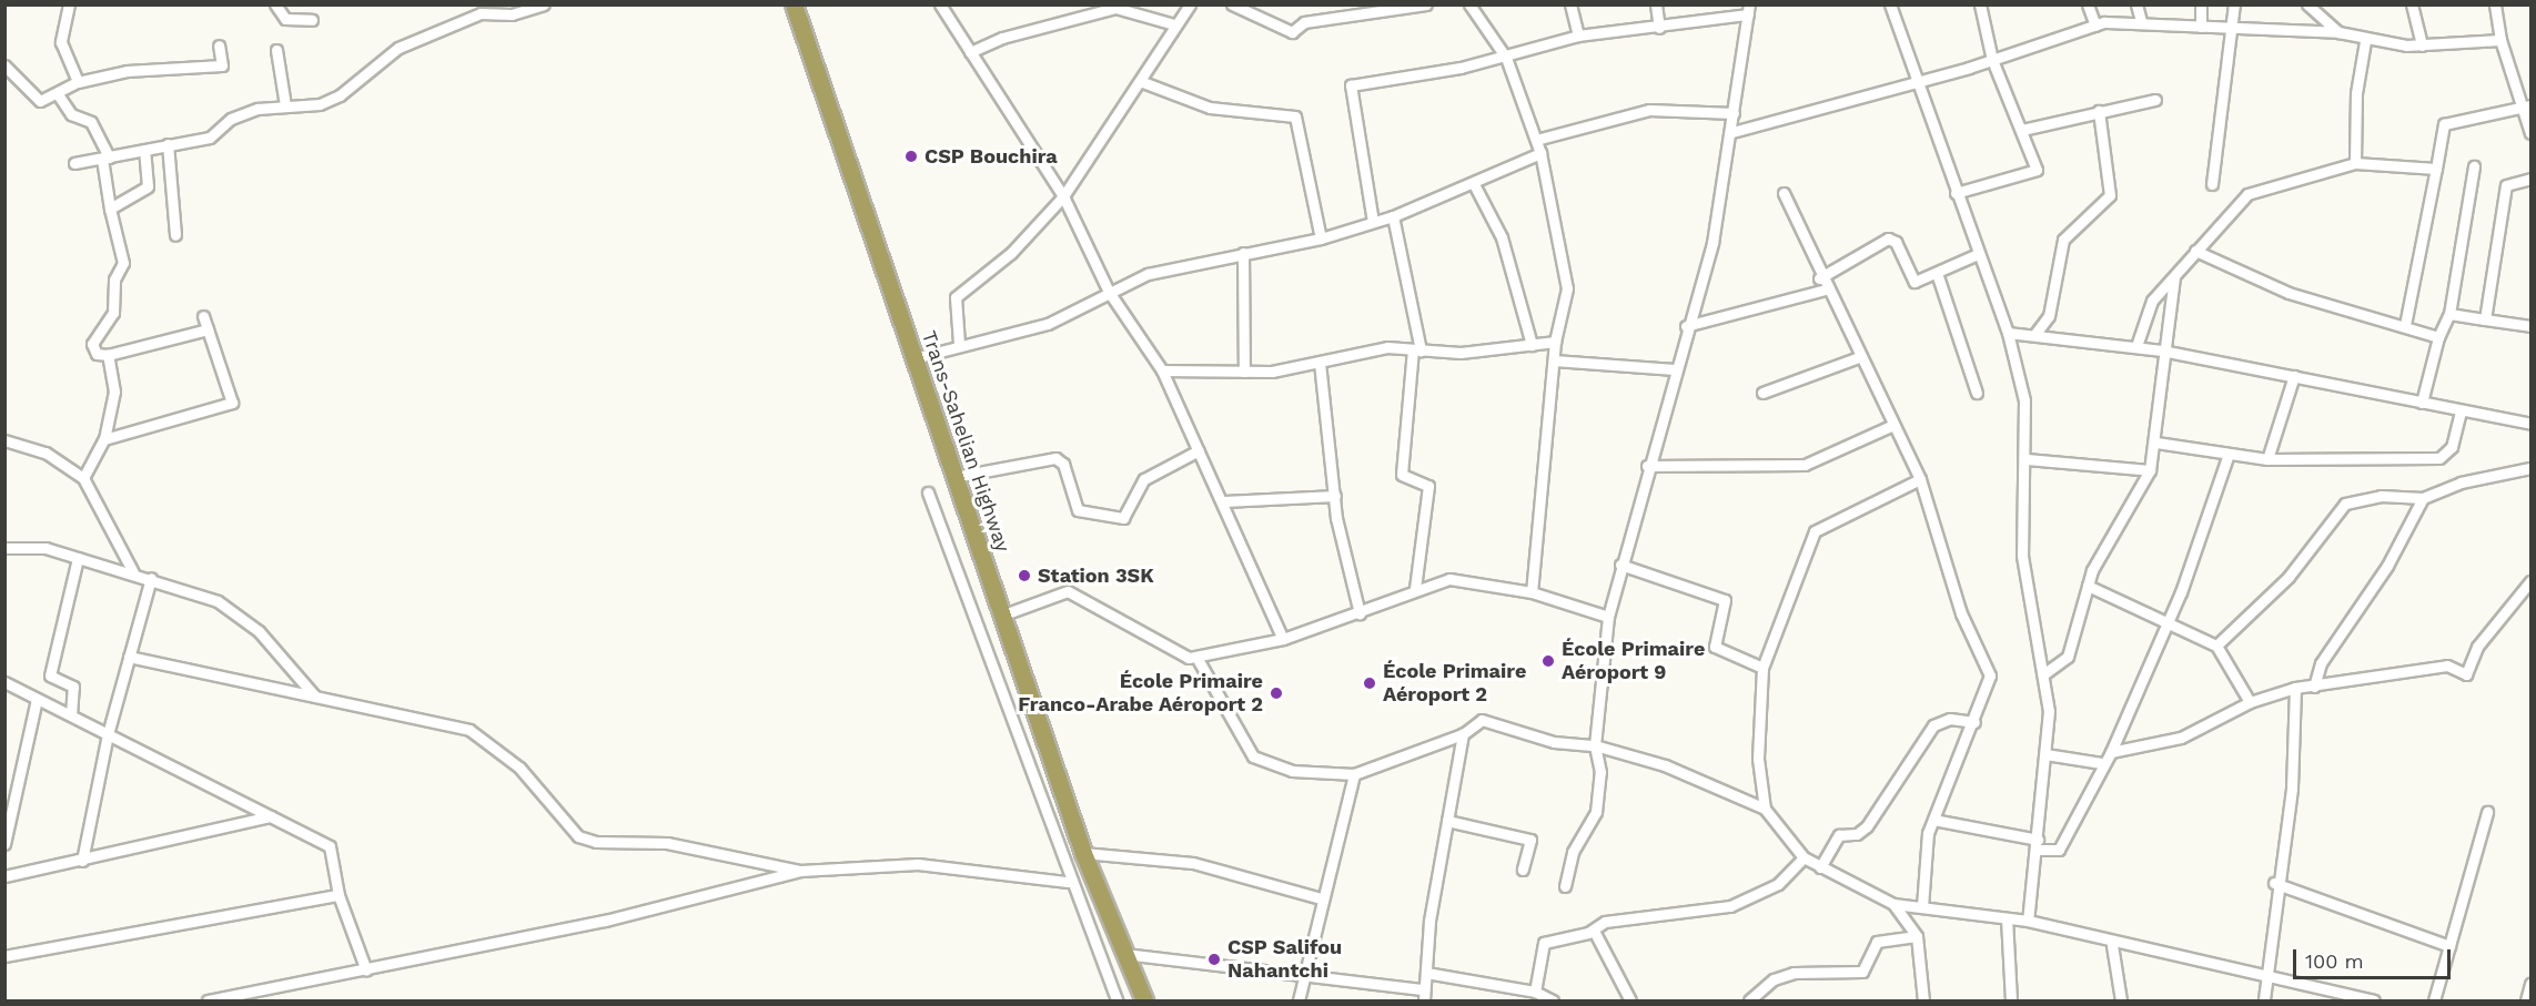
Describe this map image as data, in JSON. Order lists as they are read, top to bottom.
{
  "streets": {
    "highway": ["Trans-Sahelian Highway"]
  },
  "places": [
    "CSP Bouchira",
    "Station 3SK",
    "École Primaire Aéroport 9",
    "École Primaire Aéroport 2",
    "École Primaire Franco-Arabe Aéroport 2",
    "CSP Salifou Nahantchi"
  ],
  "scale_bar": "100 m"
}
